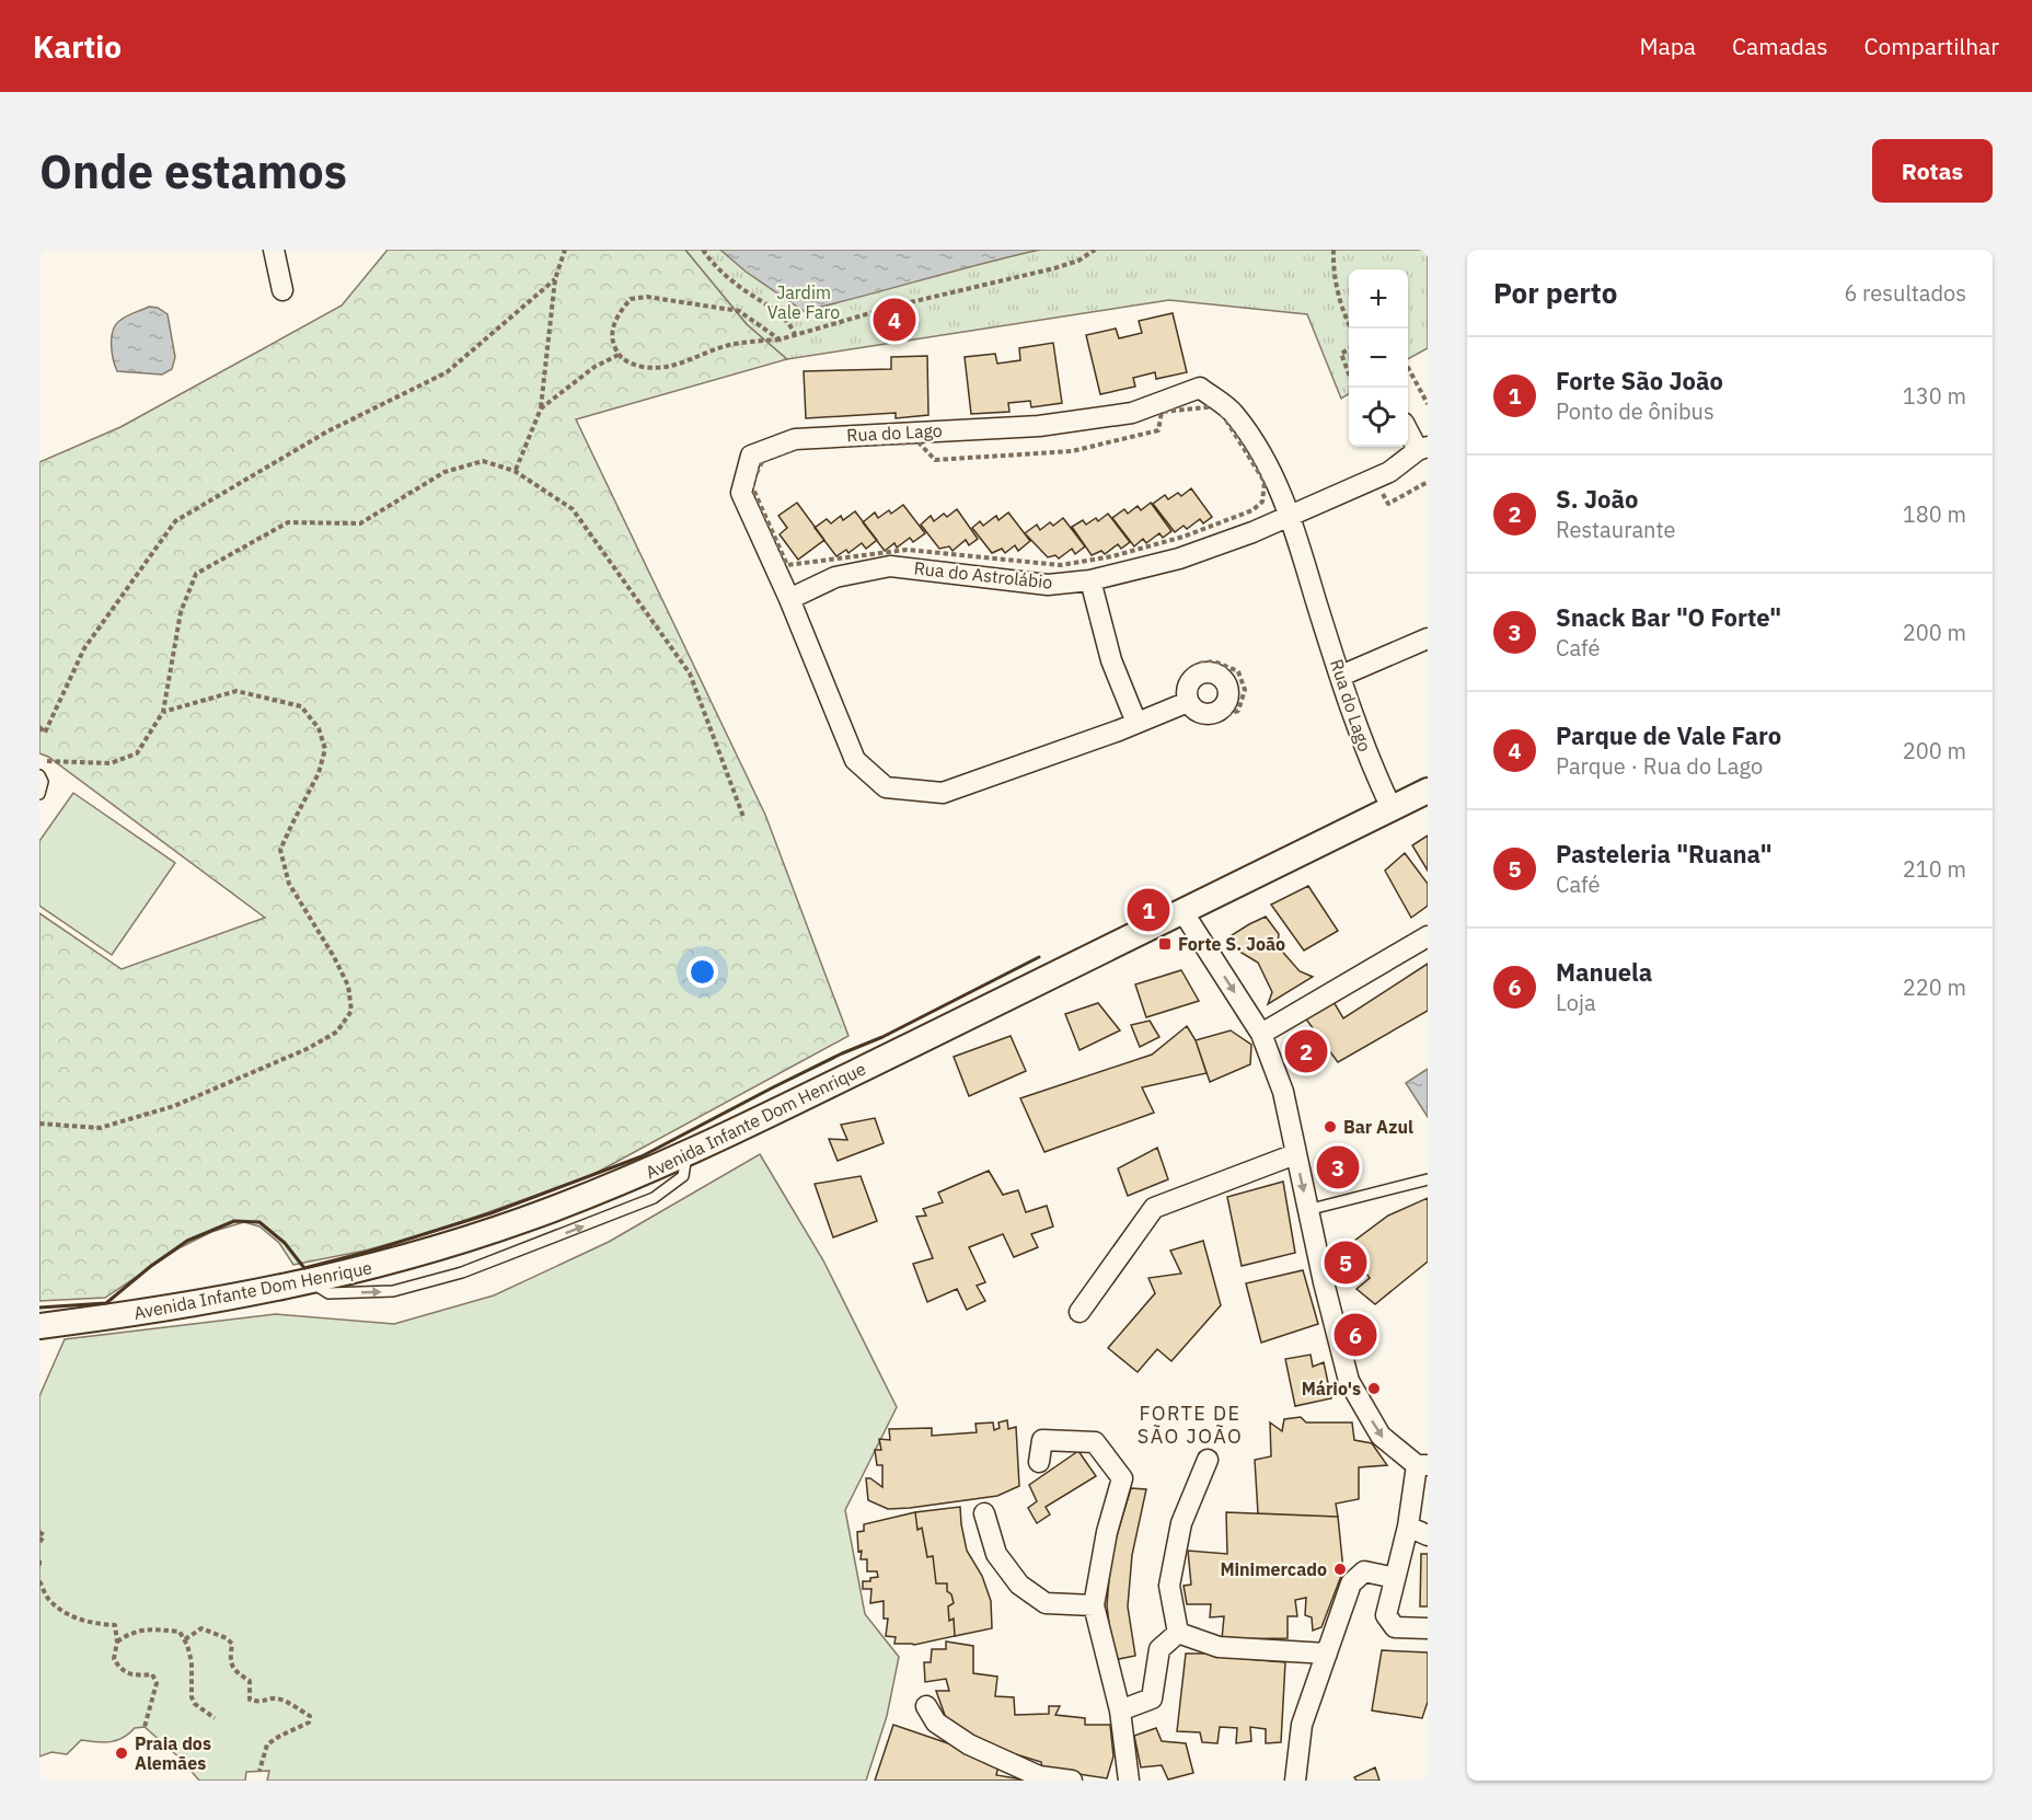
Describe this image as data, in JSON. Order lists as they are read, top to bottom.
{
  "streets": {
    "street": ["Rua do Lago", "Rua do Astrolábio", "Avenida Infante Dom Henrique"]
  },
  "crossings": [
    ["Rua do Lago", "Rua do Astrolábio"],
    ["Rua do Lago", "Avenida Infante Dom Henrique"]
  ],
  "districts": ["FORTE DE SÃO JOÃO"],
  "parks": ["Jardim Vale Faro"],
  "places": {
    "transit": ["Forte S. João"],
    "other": [
      "Bar Azul",
      "Mário's",
      "Minimercado",
      "Praia dos Alemães"
    ]
  },
  "page": {
    "header": "Kartio",
    "nav": ["Mapa", "Camadas", "Compartilhar"],
    "buttons": "Rotas",
    "title": "Onde estamos",
    "heading": ["Por perto", "6 resultados"],
    "map_buttons": ["+", "−"],
    "pins": [
      "4",
      "1",
      "2",
      "3",
      "5",
      "6"
    ],
    "list": [
      {
        "mark": "1",
        "name": "Forte São João",
        "note": "Ponto de ônibus",
        "value": "130 m"
      },
      {
        "mark": "2",
        "name": "S. João",
        "note": "Restaurante",
        "value": "180 m"
      },
      {
        "mark": "3",
        "name": "Snack Bar \"O Forte\"",
        "note": "Café",
        "value": "200 m"
      },
      {
        "mark": "4",
        "name": "Parque de Vale Faro",
        "note": "Parque · Rua do Lago",
        "value": "200 m"
      },
      {
        "mark": "5",
        "name": "Pasteleria \"Ruana\"",
        "note": "Café",
        "value": "210 m"
      },
      {
        "mark": "6",
        "name": "Manuela",
        "note": "Loja",
        "value": "220 m"
      }
    ]
  }
}
